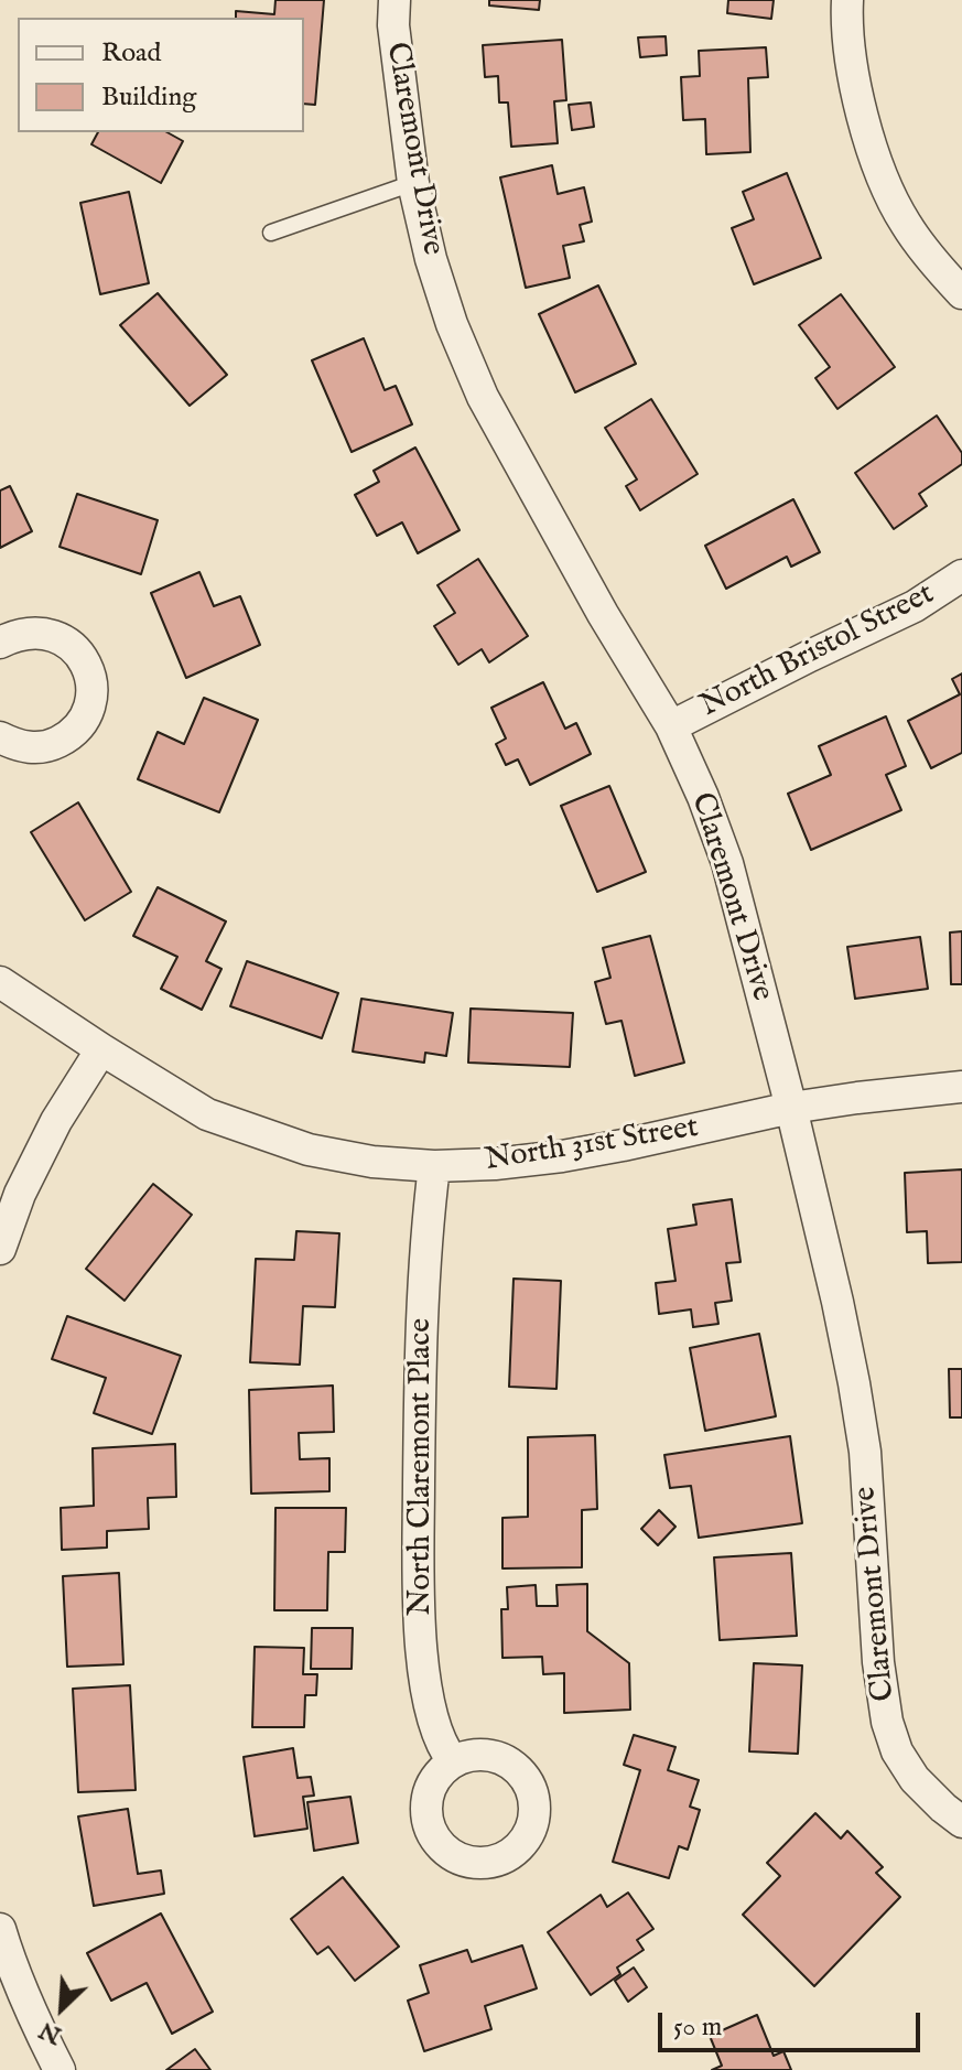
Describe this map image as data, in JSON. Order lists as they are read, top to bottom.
{
  "streets": {
    "street": [
      "Claremont Drive",
      "North Bristol Street",
      "North 31st Street",
      "North Claremont Place"
    ]
  },
  "crossings": [
    ["Claremont Drive", "North Bristol Street"],
    ["Claremont Drive", "North 31st Street"],
    ["North 31st Street", "North Claremont Place"]
  ],
  "legend": ["Road", "Building"],
  "scale_bar": "50 m",
  "north": "bottom left"
}
